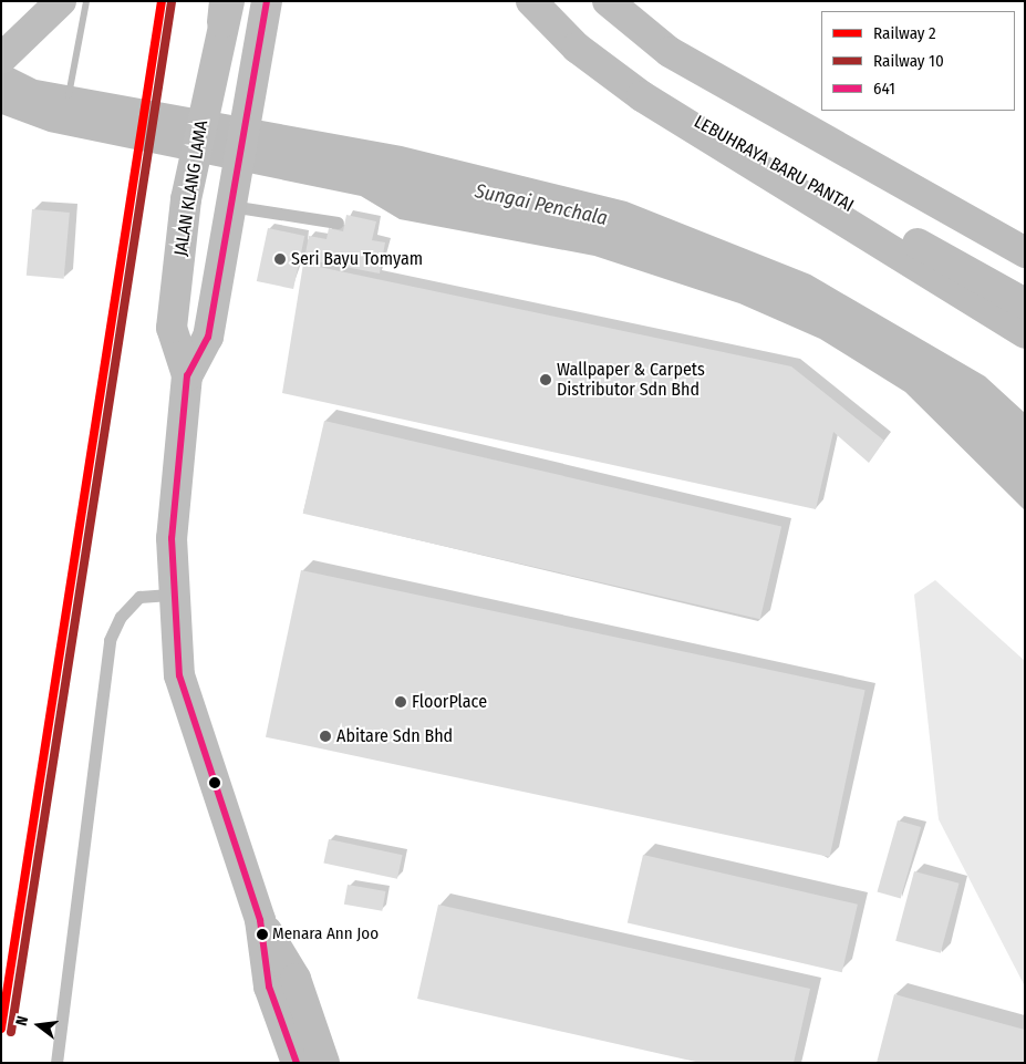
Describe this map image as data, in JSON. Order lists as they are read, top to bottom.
{
  "streets": {
    "main road": ["LEBUHRAYA BARU PANTAI", "JALAN KLANG LAMA"]
  },
  "water": ["Sungai Penchala"],
  "places": [
    "Seri Bayu Tomyam",
    "Wallpaper & Carpets Distributor Sdn Bhd",
    "FloorPlace",
    "Abitare Sdn Bhd",
    "Menara Ann Joo"
  ],
  "lines": ["rail line 2", "transit line 641", "rail line 10"],
  "legend": ["Railway 2", "Railway 10", "641"],
  "north": "left"
}
